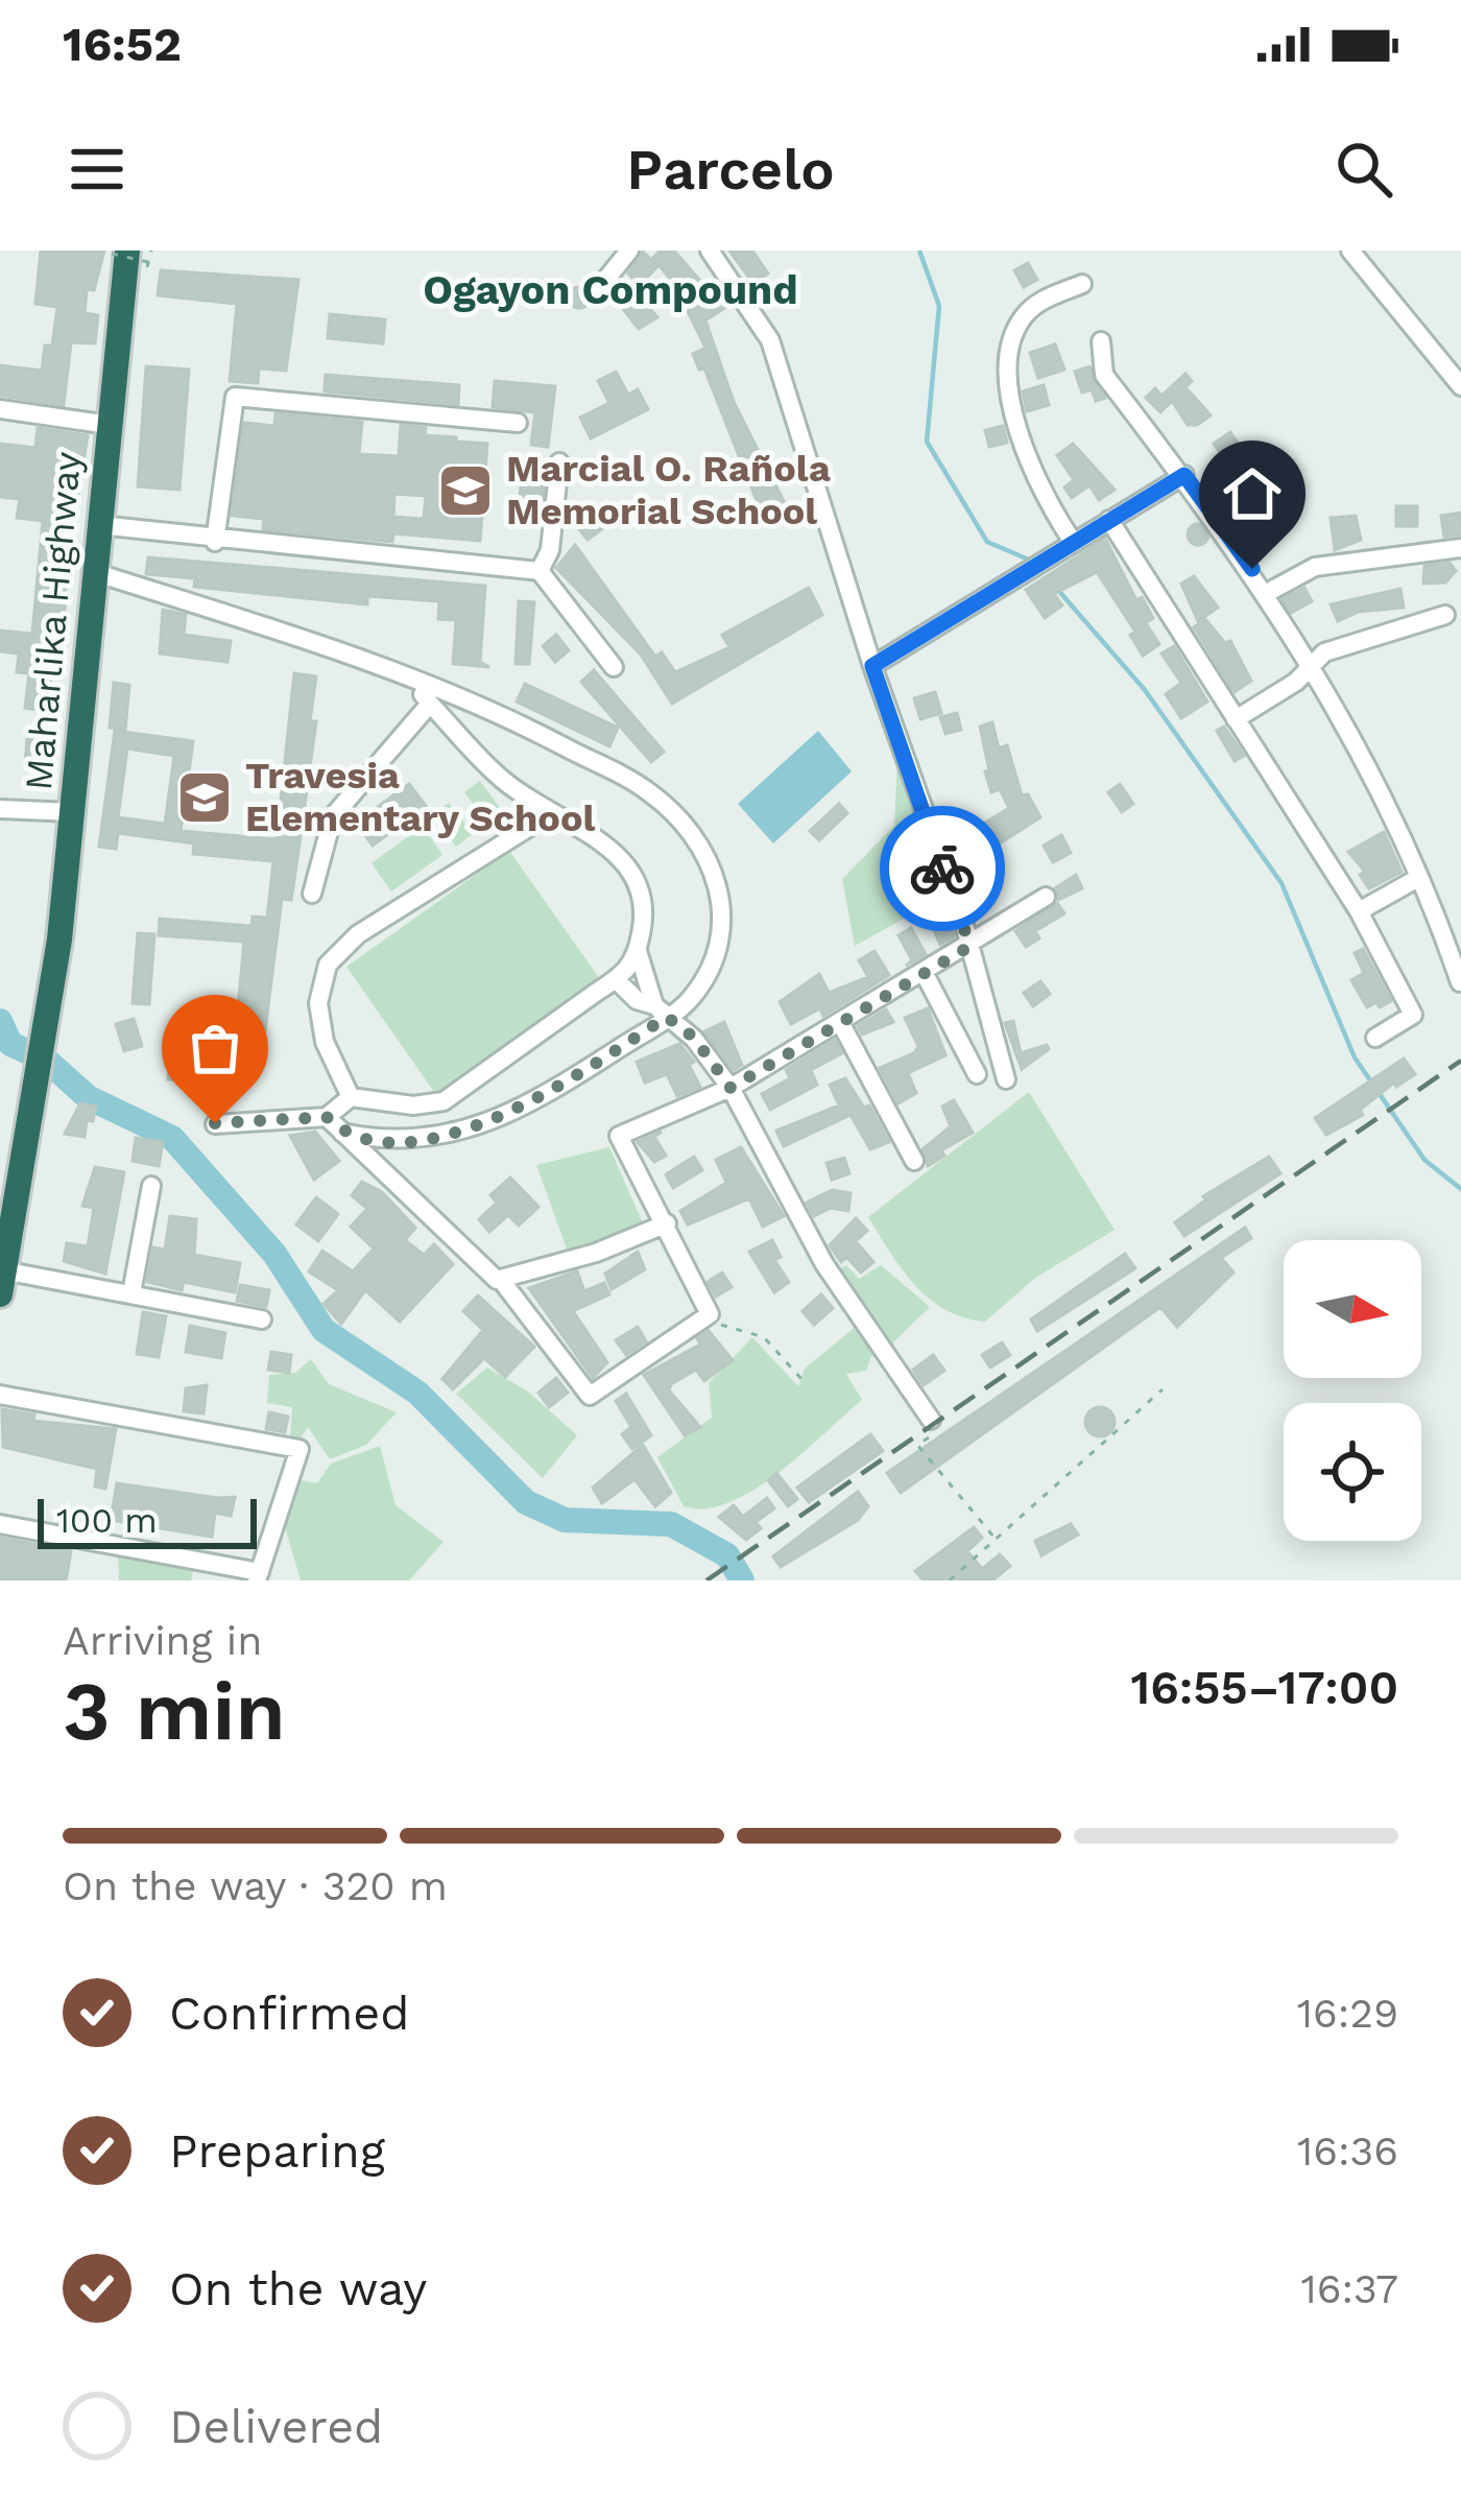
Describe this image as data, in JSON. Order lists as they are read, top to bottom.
{
  "streets": {
    "highway": ["Maharlika Highway"]
  },
  "districts": ["Ogayon Compound"],
  "places": {
    "school or university": ["Marcial O. Rañola Memorial School", "Travesia Elementary School"]
  },
  "scale_bar": "100 m",
  "north": "right",
  "page": {
    "status": "16:52",
    "header": "Parcelo",
    "scale": "100 m",
    "heading": ["3 min", "Arriving in", "16:55–17:00"],
    "bar": "On the way · 320 m",
    "list": [
      ["Confirmed", "16:29"],
      ["Preparing", "16:36"],
      ["On the way", "16:37"],
      "Delivered"
    ]
  }
}
